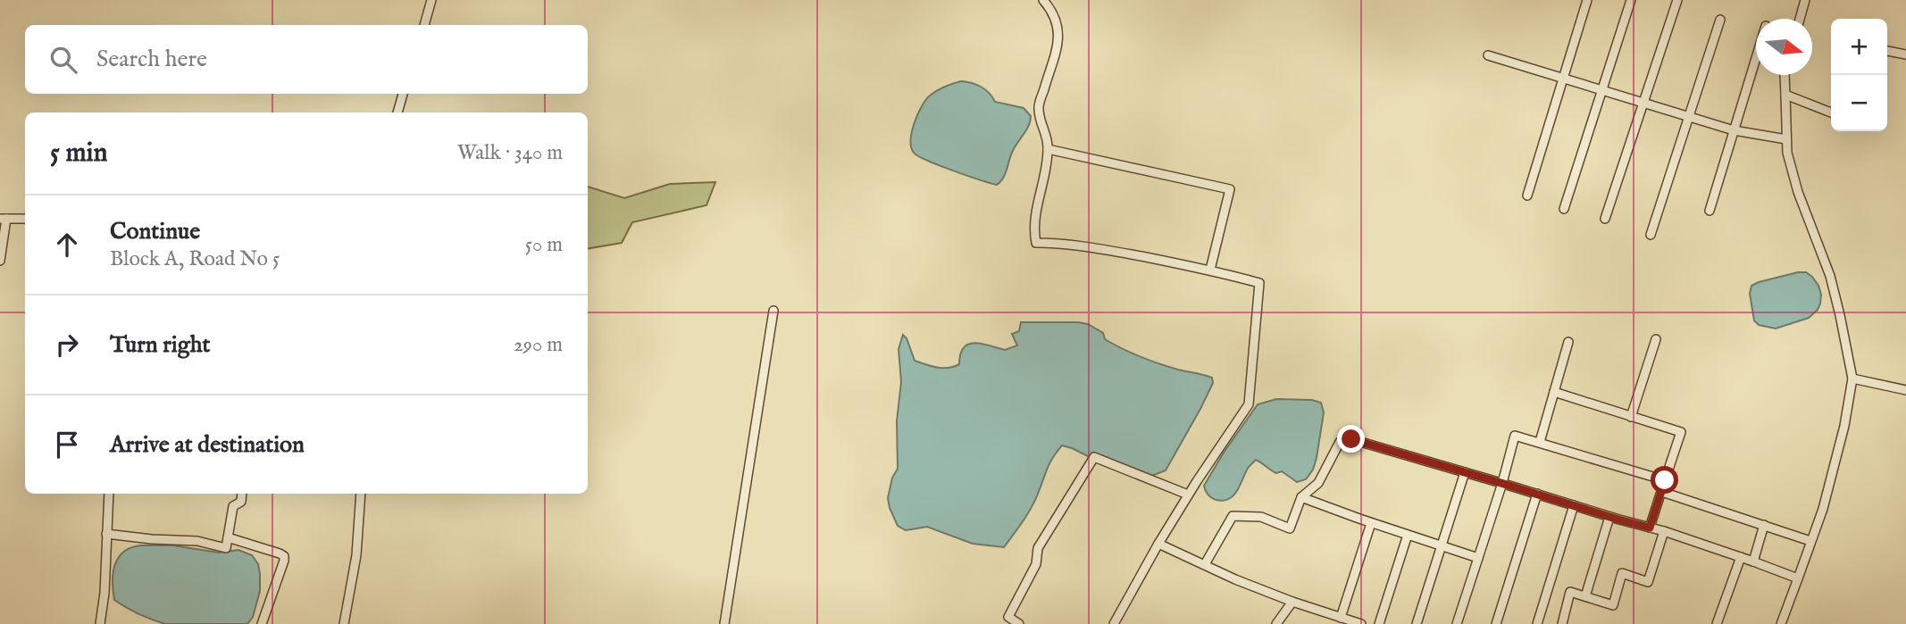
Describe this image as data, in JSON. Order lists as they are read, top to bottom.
{
  "north": "right",
  "page": {
    "map_buttons": ["+", "−"],
    "search": "Search here",
    "heading": ["5 min", "Walk · 340 m"],
    "list": [
      ["Continue", "Block A, Road No 5", "50 m"],
      ["Turn right", "290 m"],
      "Arrive at destination"
    ]
  }
}
